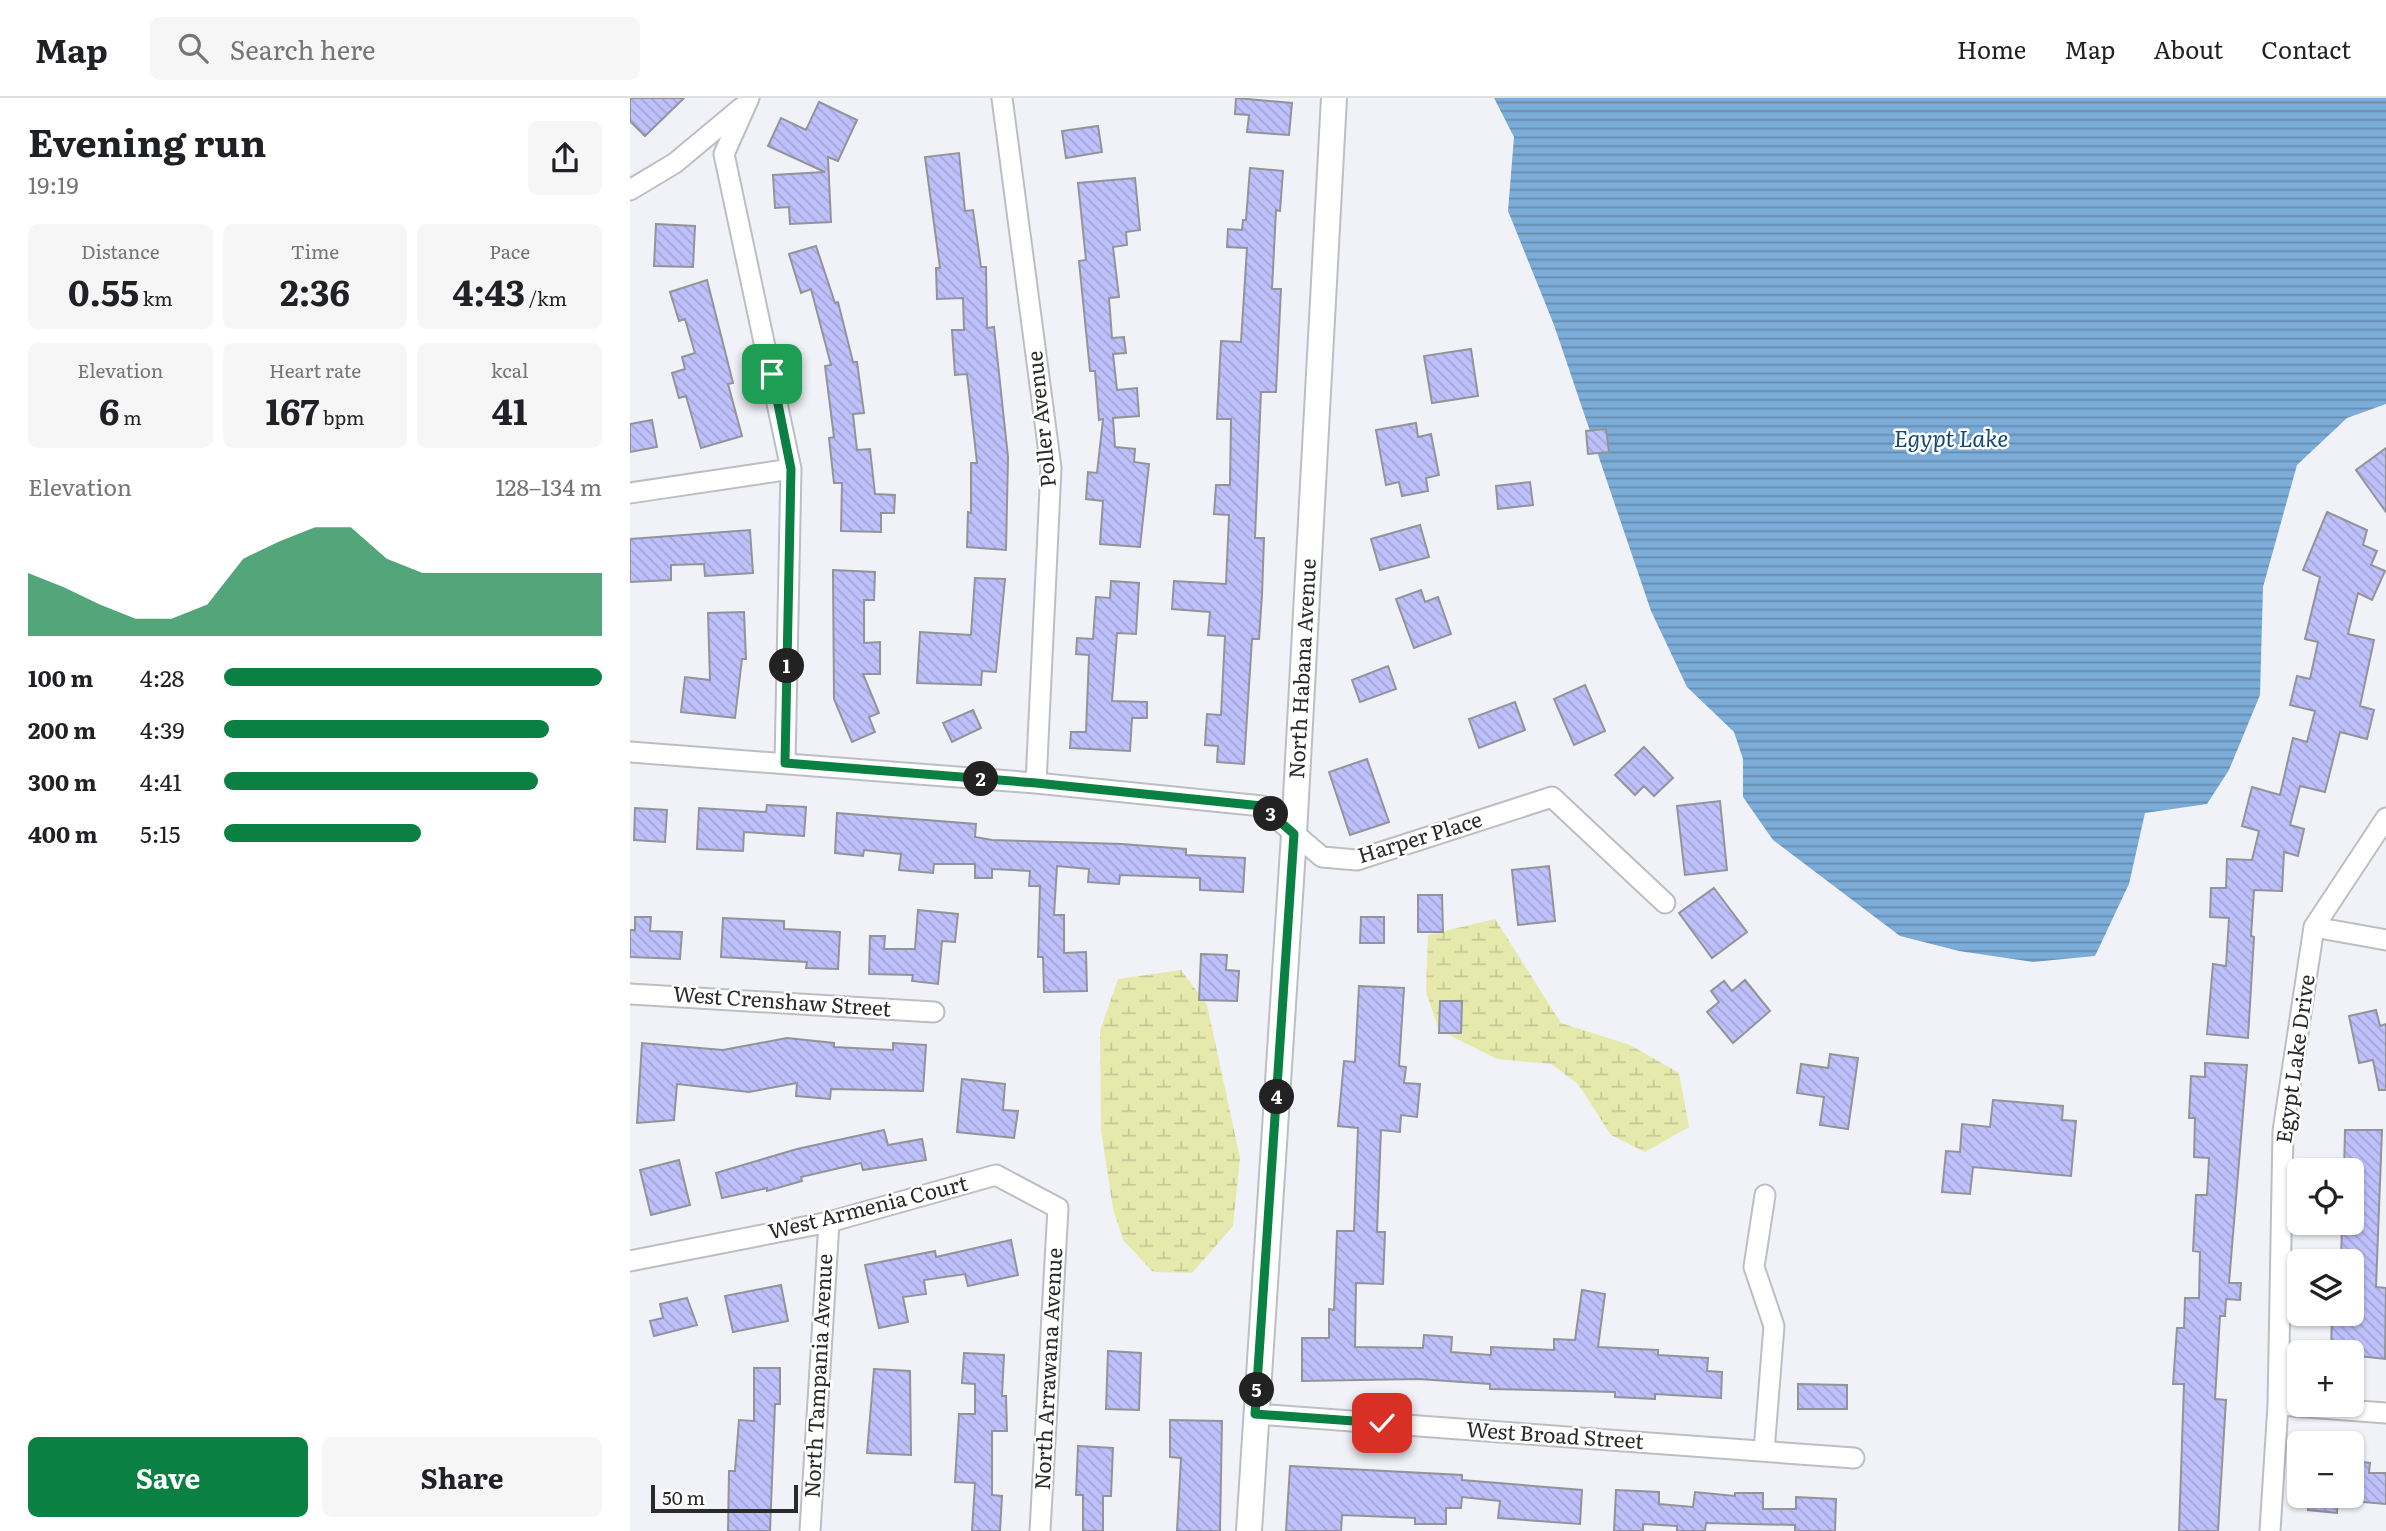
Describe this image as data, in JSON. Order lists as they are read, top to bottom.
{
  "streets": {
    "street": [
      "Poller Avenue",
      "North Habana Avenue",
      "Harper Place",
      "West Crenshaw Street",
      "Egypt Lake Drive",
      "West Armenia Court",
      "North Arrawana Avenue",
      "North Tampania Avenue",
      "West Broad Street"
    ]
  },
  "crossings": [
    ["Poller Avenue", "Harper Place"],
    ["North Habana Avenue", "Harper Place"],
    ["North Habana Avenue", "West Broad Street"],
    ["West Armenia Court", "North Arrawana Avenue"],
    ["West Armenia Court", "North Tampania Avenue"]
  ],
  "water": ["Egypt Lake"],
  "scale_bar": "50 m",
  "page": {
    "header": "Map",
    "search": "Search here",
    "nav": [
      "Home",
      "Map",
      "About",
      "Contact"
    ],
    "heading": ["Evening run", "19:19"],
    "stats": [
      ["Distance", "0.55 km"],
      ["Time", "2:36"],
      ["Pace", "4:43 /km"],
      ["Elevation", "6 m"],
      ["Heart rate", "167 bpm"],
      ["kcal", "41"]
    ],
    "chart": ["Elevation", "128–134 m"],
    "pins": [
      "1",
      "2",
      "3",
      "4",
      "5"
    ],
    "list": [
      {
        "name": "100 m",
        "note": "4:28"
      },
      {
        "name": "200 m",
        "note": "4:39"
      },
      {
        "name": "300 m",
        "note": "4:41"
      },
      {
        "name": "400 m",
        "note": "5:15"
      }
    ],
    "map_buttons": ["+", "−"],
    "buttons": ["Save", "Share"],
    "scale": "50 m"
  }
}
